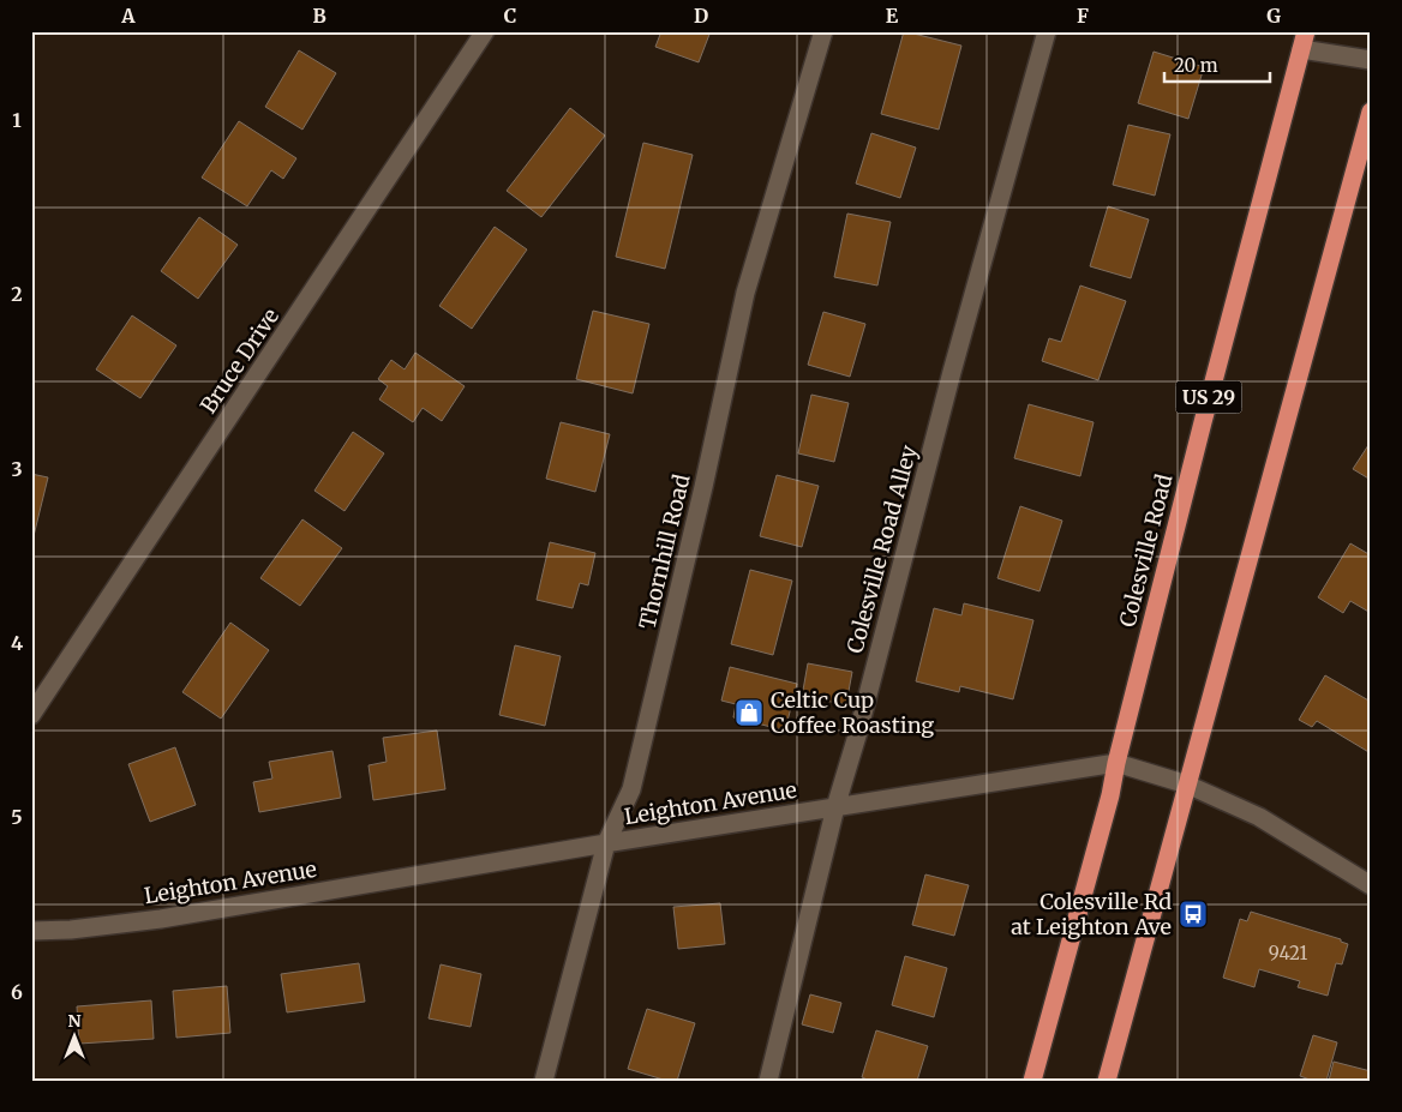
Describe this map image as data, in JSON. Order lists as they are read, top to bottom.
{
  "streets": {
    "highway": ["US 29", "Colesville Road"],
    "street": [
      "Bruce Drive",
      "Colesville Road Alley",
      "Thornhill Road",
      "Leighton Avenue"
    ]
  },
  "crossings": [
    ["Colesville Road Alley", "Leighton Avenue"],
    ["Colesville Road", "Leighton Avenue"],
    ["Thornhill Road", "Leighton Avenue"]
  ],
  "places": {
    "shop": ["Celtic Cup Coffee Roasting"],
    "bus stop": ["Colesville Rd at Leighton Ave"]
  },
  "house_numbers": ["9421"],
  "scale_bar": "20 m",
  "north": "top",
  "grid": {
    "columns": [
      "A",
      "B",
      "C",
      "D",
      "E",
      "F",
      "G"
    ],
    "rows": [
      "1",
      "2",
      "3",
      "4",
      "5",
      "6"
    ]
  }
}
